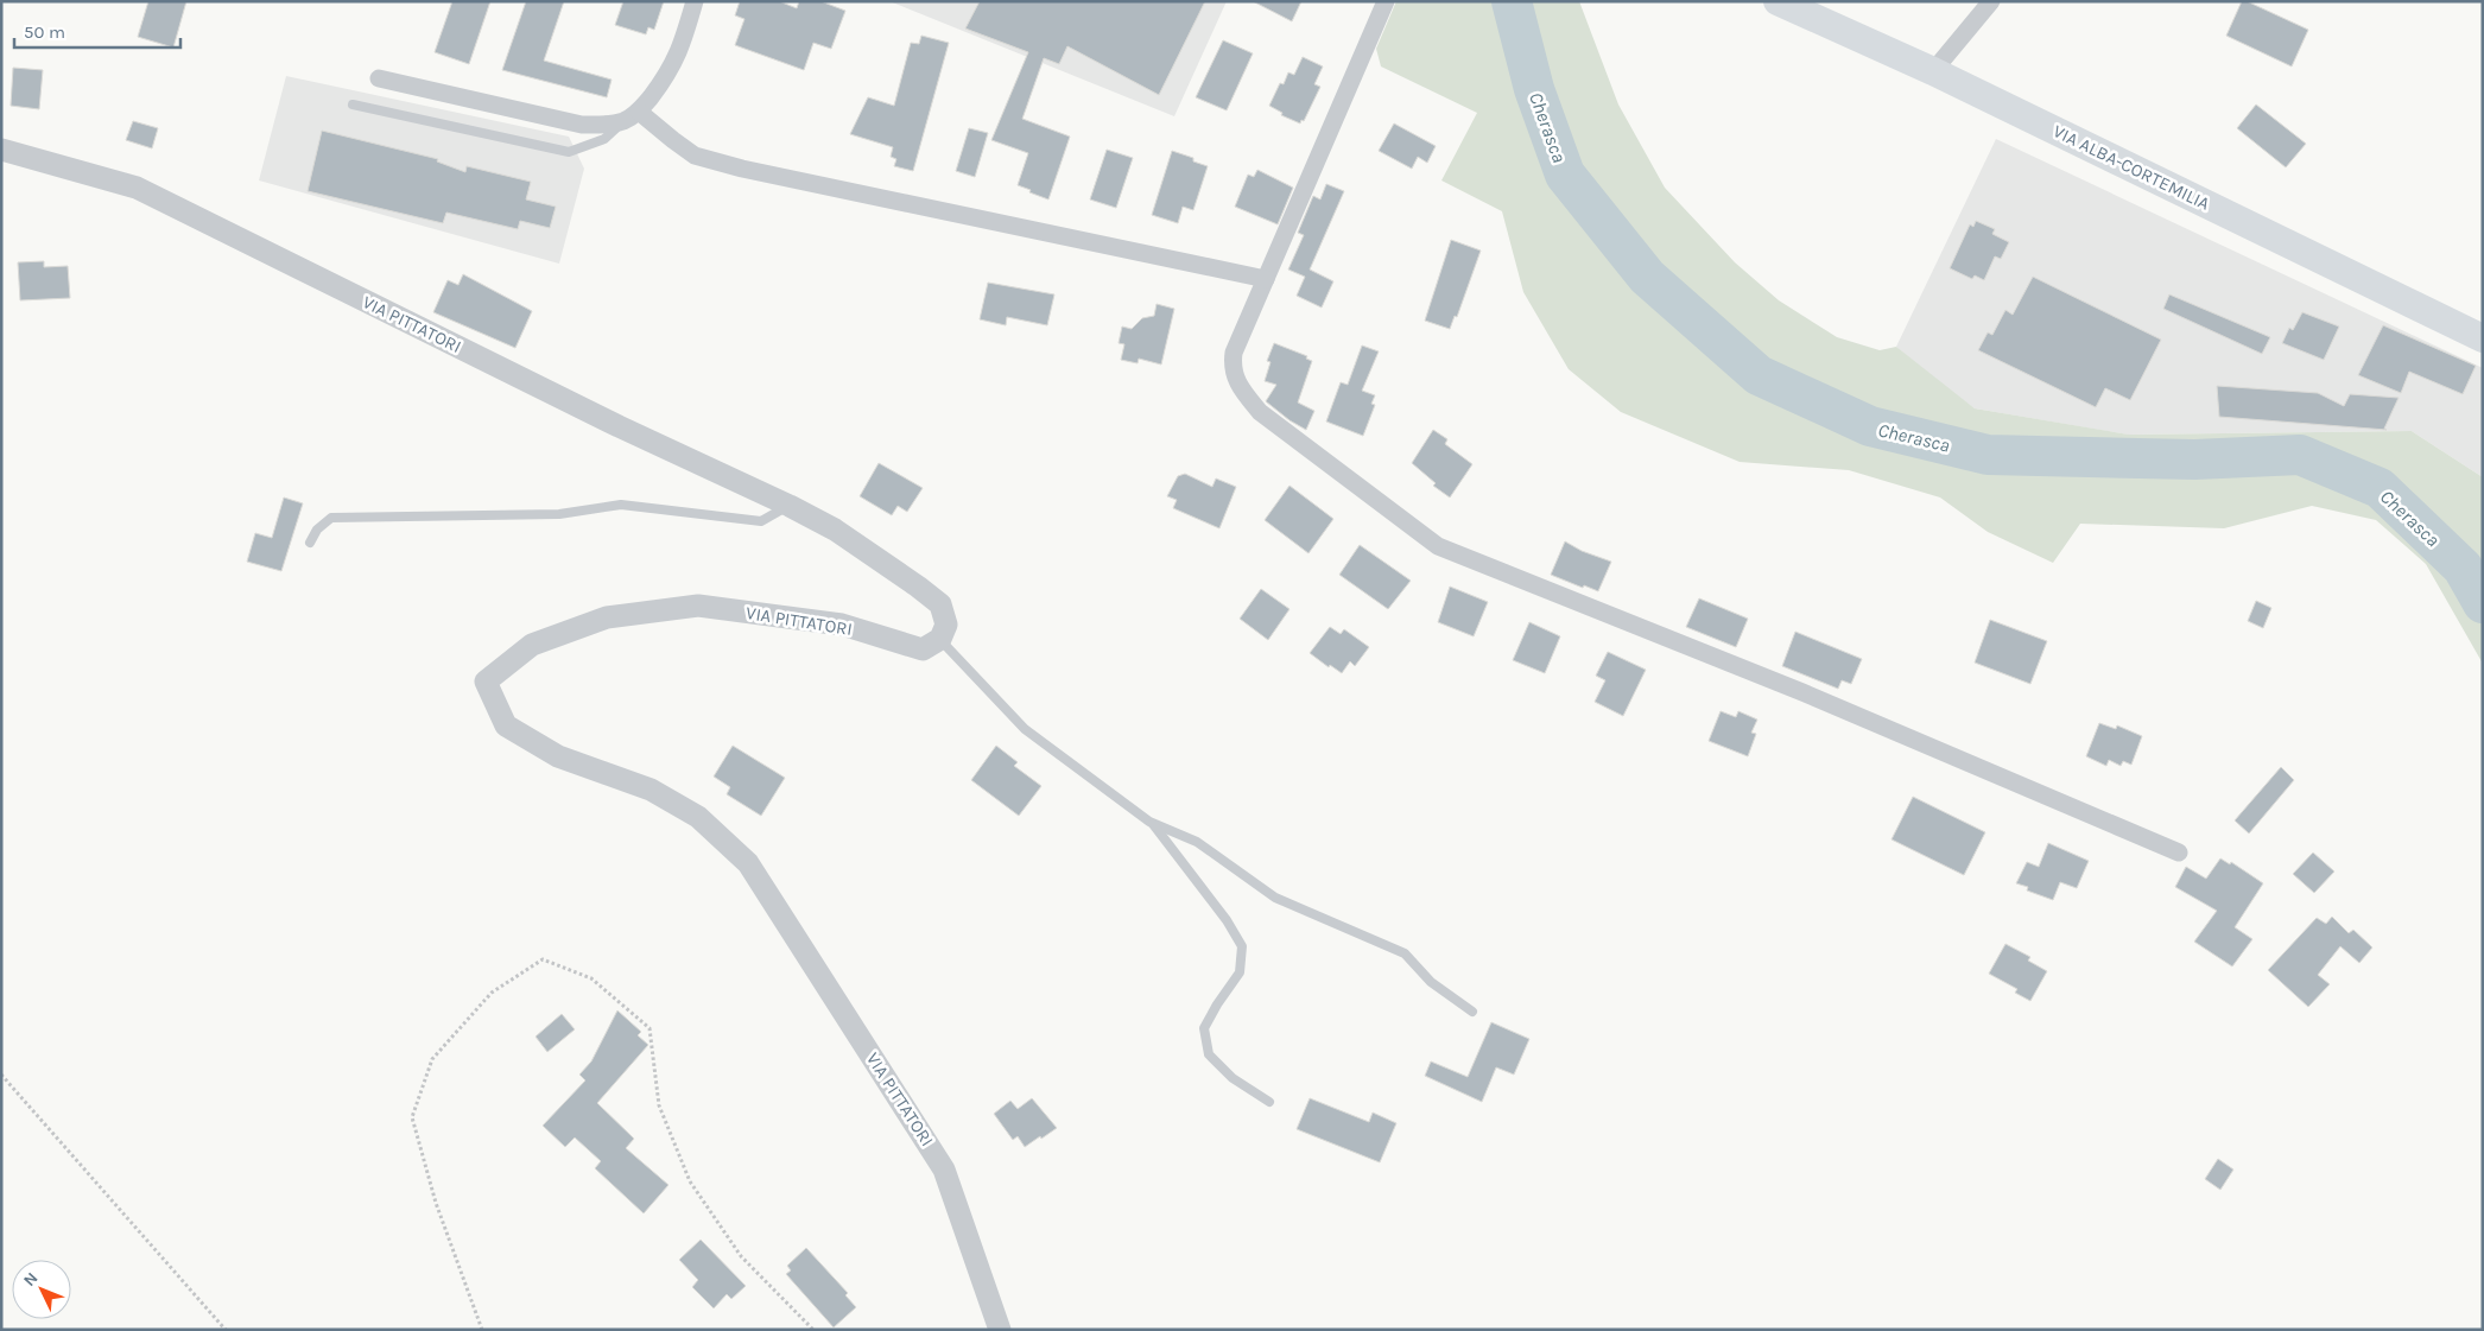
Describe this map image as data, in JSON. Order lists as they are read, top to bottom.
{
  "streets": {
    "main road": ["VIA ALBA-CORTEMILIA"],
    "street": ["VIA PITTATORI"]
  },
  "water": ["Cherasca"],
  "scale_bar": "50 m",
  "north": "top left"
}
